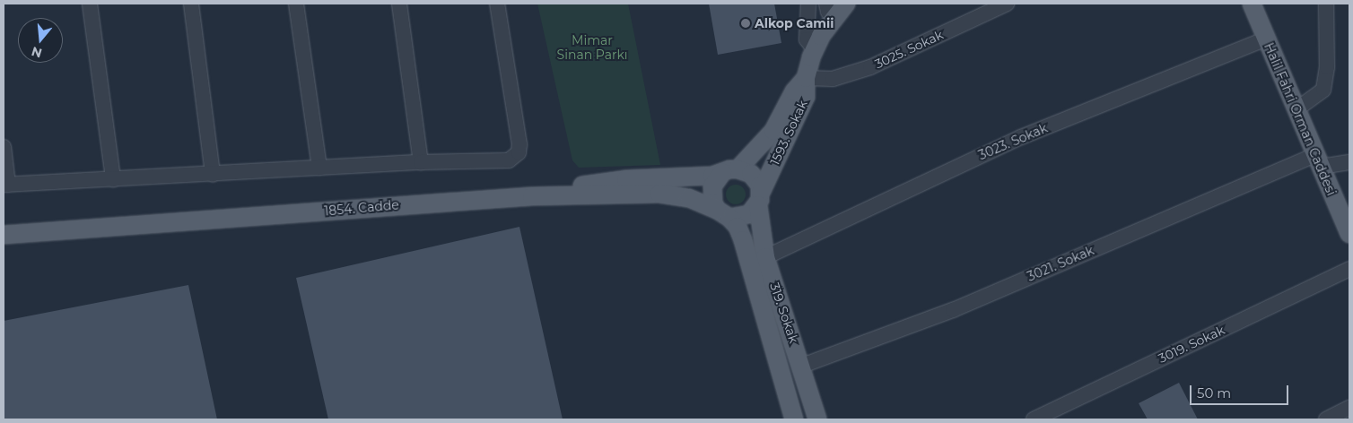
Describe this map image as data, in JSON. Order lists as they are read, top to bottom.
{
  "streets": {
    "main road": [
      "Halil Fahri Orman Caddesi",
      "1593. Sokak",
      "1854. Cadde",
      "319. Sokak"
    ],
    "street": [
      "3025. Sokak",
      "3023. Sokak",
      "3021. Sokak",
      "3019. Sokak"
    ]
  },
  "crossings": [
    ["3025. Sokak", "1593. Sokak"],
    ["Halil Fahri Orman Caddesi", "3023. Sokak"],
    ["Halil Fahri Orman Caddesi", "3021. Sokak"],
    ["1593. Sokak", "1854. Cadde"],
    ["1593. Sokak", "319. Sokak"],
    ["3023. Sokak", "319. Sokak"],
    ["1854. Cadde", "319. Sokak"],
    ["3021. Sokak", "319. Sokak"]
  ],
  "parks": ["Mimar Sinan Parkı"],
  "places": ["Alkop Camii"],
  "scale_bar": "50 m",
  "north": "bottom"
}
